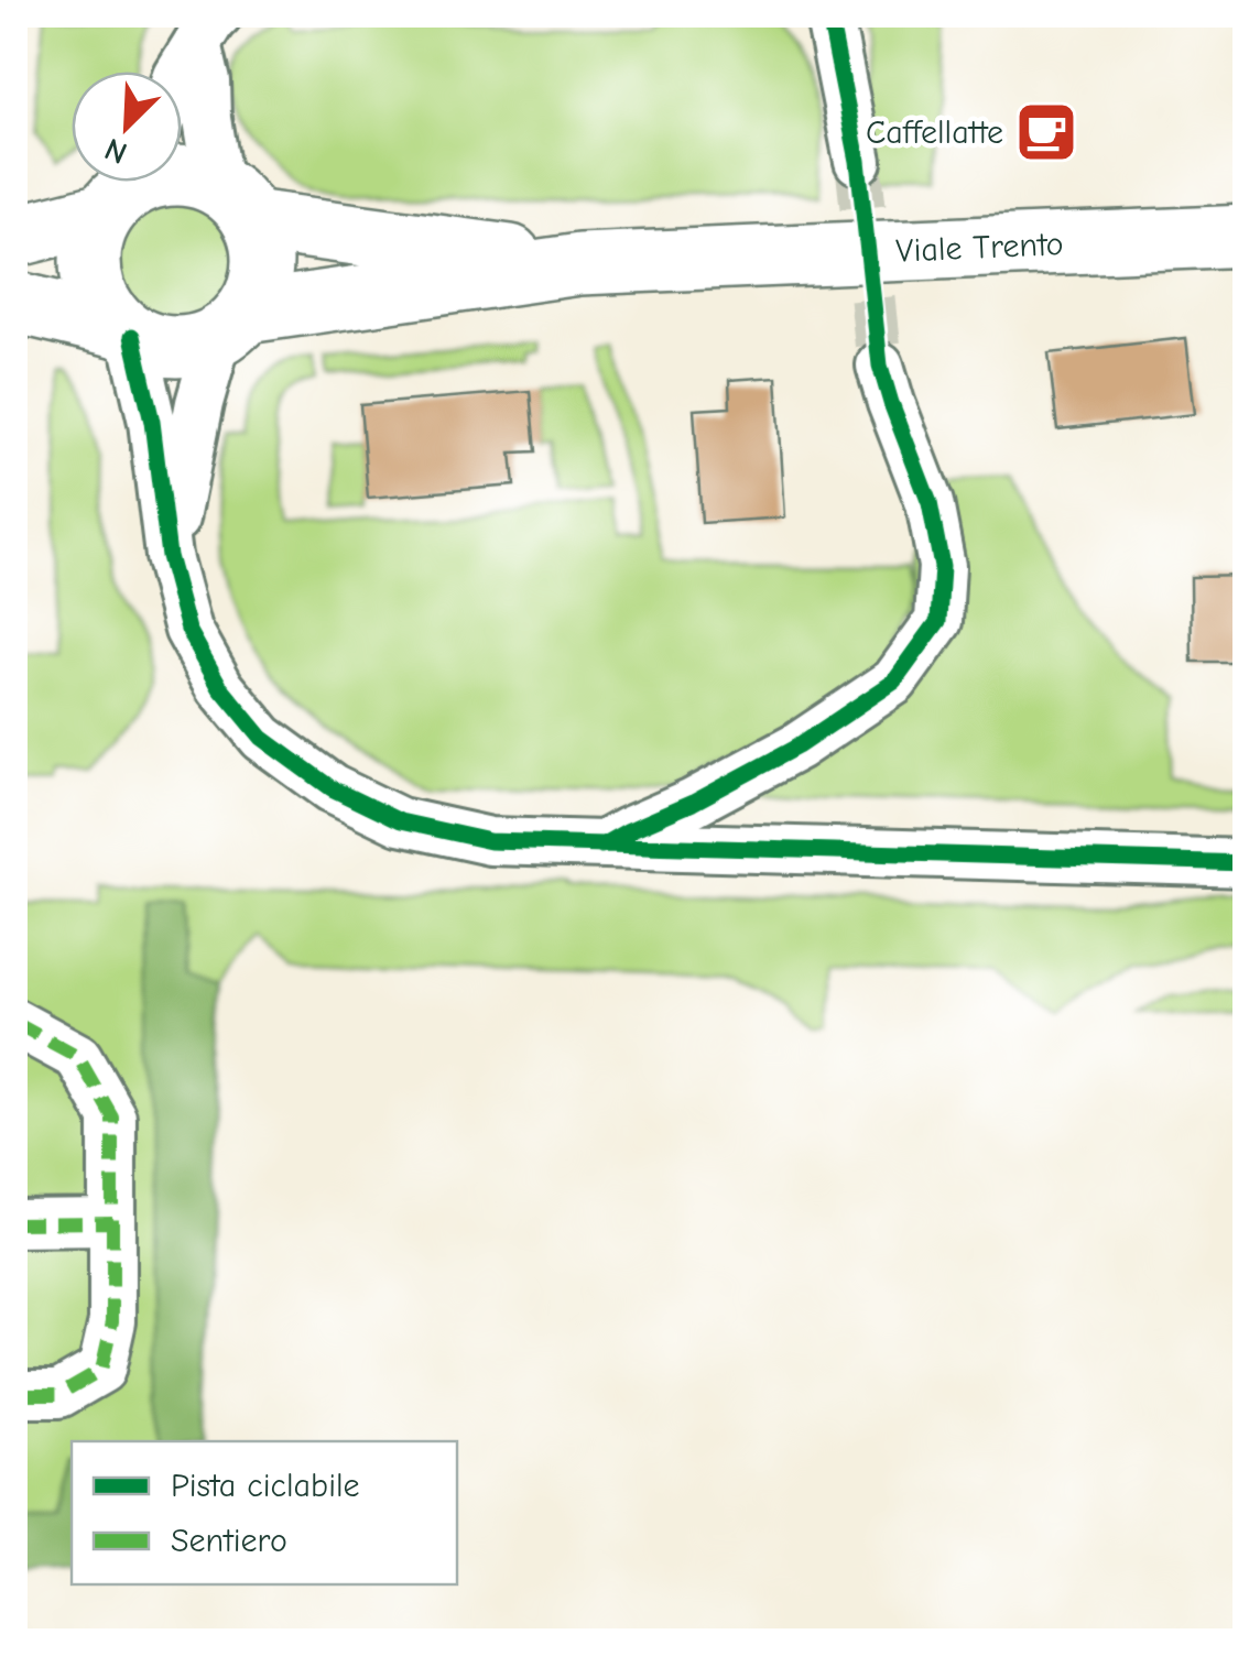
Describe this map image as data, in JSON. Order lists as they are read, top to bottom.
{
  "streets": {
    "main road": ["Viale Trento"]
  },
  "places": {
    "cafe": ["Caffellatte"]
  },
  "legend": ["Pista ciclabile", "Sentiero"],
  "north": "bottom left"
}
